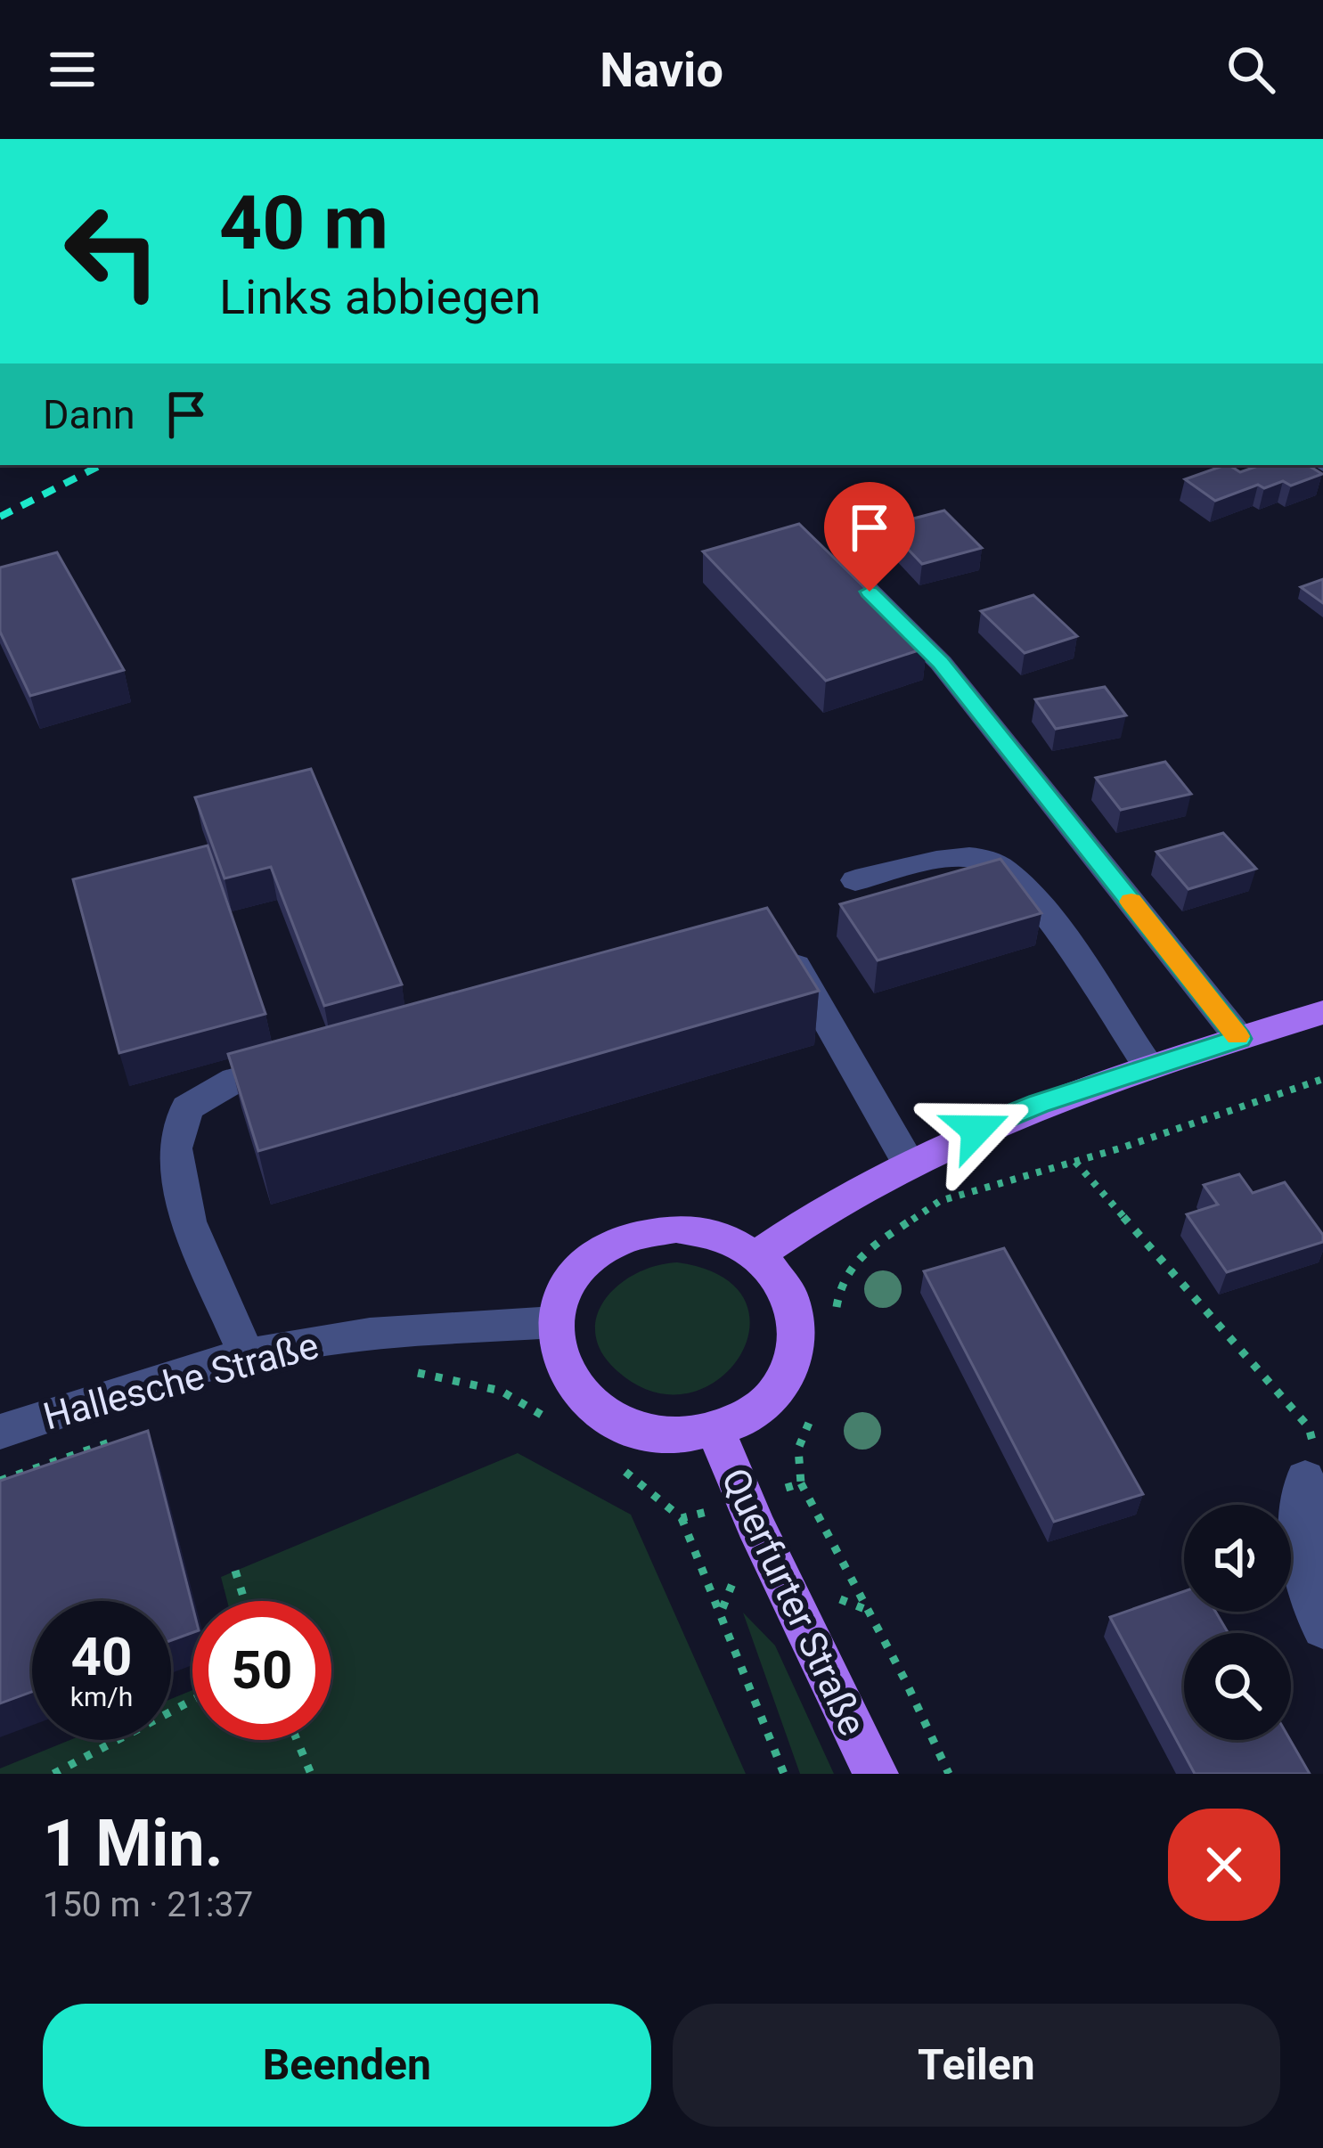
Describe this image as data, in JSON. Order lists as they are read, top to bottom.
{
  "streets": {
    "main road": ["Querfurter Straße"],
    "street": ["Hallesche Straße"]
  },
  "crossings": [
    ["Hallesche Straße", "Querfurter Straße"]
  ],
  "page": {
    "header": "Navio",
    "turn": ["40 m", "Links abbiegen"],
    "then": "Dann",
    "speed": "40 km/h",
    "limit": "50",
    "heading": ["1 Min.", "150 m · 21:37"],
    "buttons": ["Beenden", "Teilen"]
  }
}
